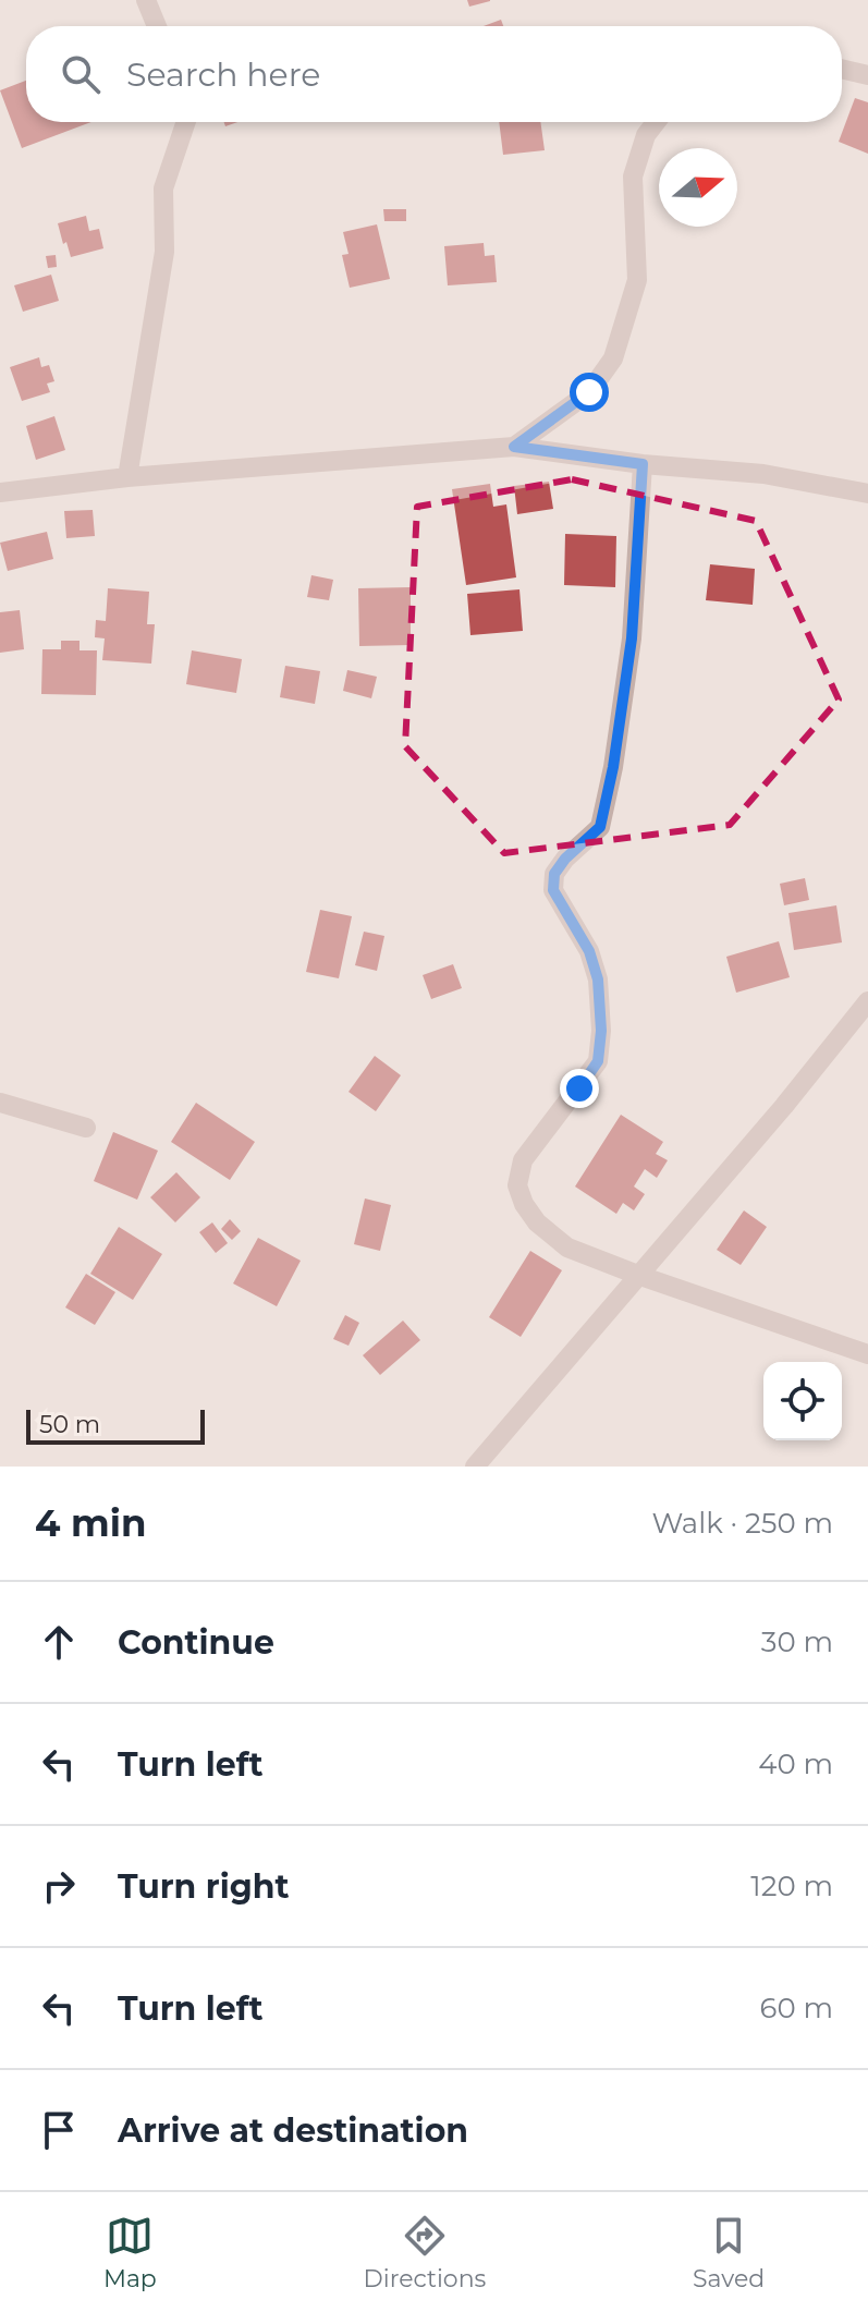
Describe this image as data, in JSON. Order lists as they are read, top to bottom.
{
  "scale_bar": "50 m",
  "north": "right",
  "page": {
    "search": "Search here",
    "scale": "50 m",
    "heading": ["4 min", "Walk · 250 m"],
    "list": [
      ["Continue", "30 m"],
      ["Turn left", "40 m"],
      ["Turn right", "120 m"],
      ["Turn left", "60 m"],
      "Arrive at destination"
    ],
    "nav": ["Map", "Directions", "Saved"]
  }
}
